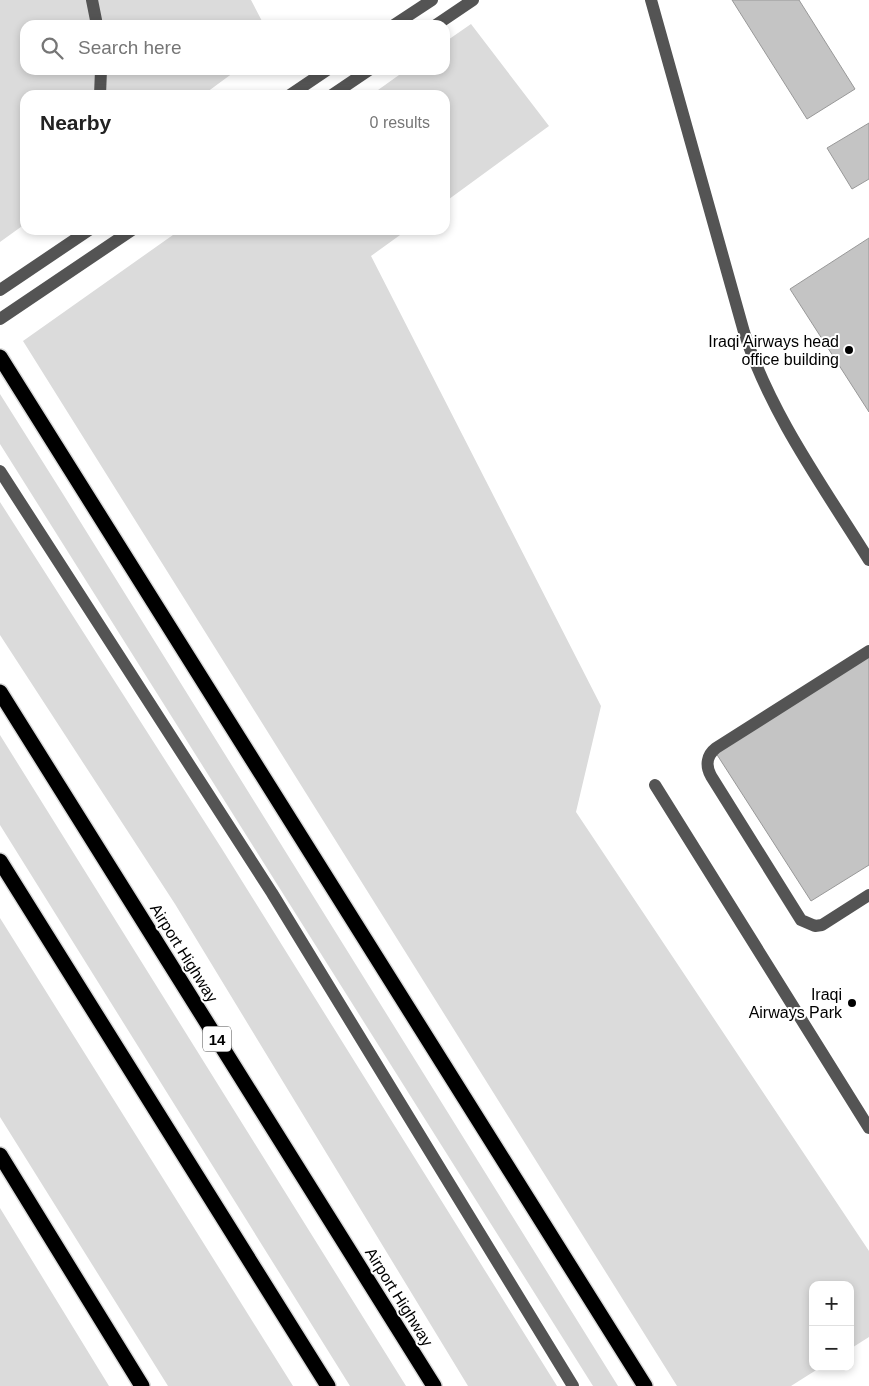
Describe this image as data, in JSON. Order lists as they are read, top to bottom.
{
  "streets": {
    "highway": ["Airport Highway", "14"]
  },
  "places": ["Iraqi Airways head office building", "Iraqi Airways Park"],
  "page": {
    "search": "Search here",
    "heading": ["Nearby", "0 results"],
    "map_buttons": ["+", "−"]
  }
}
